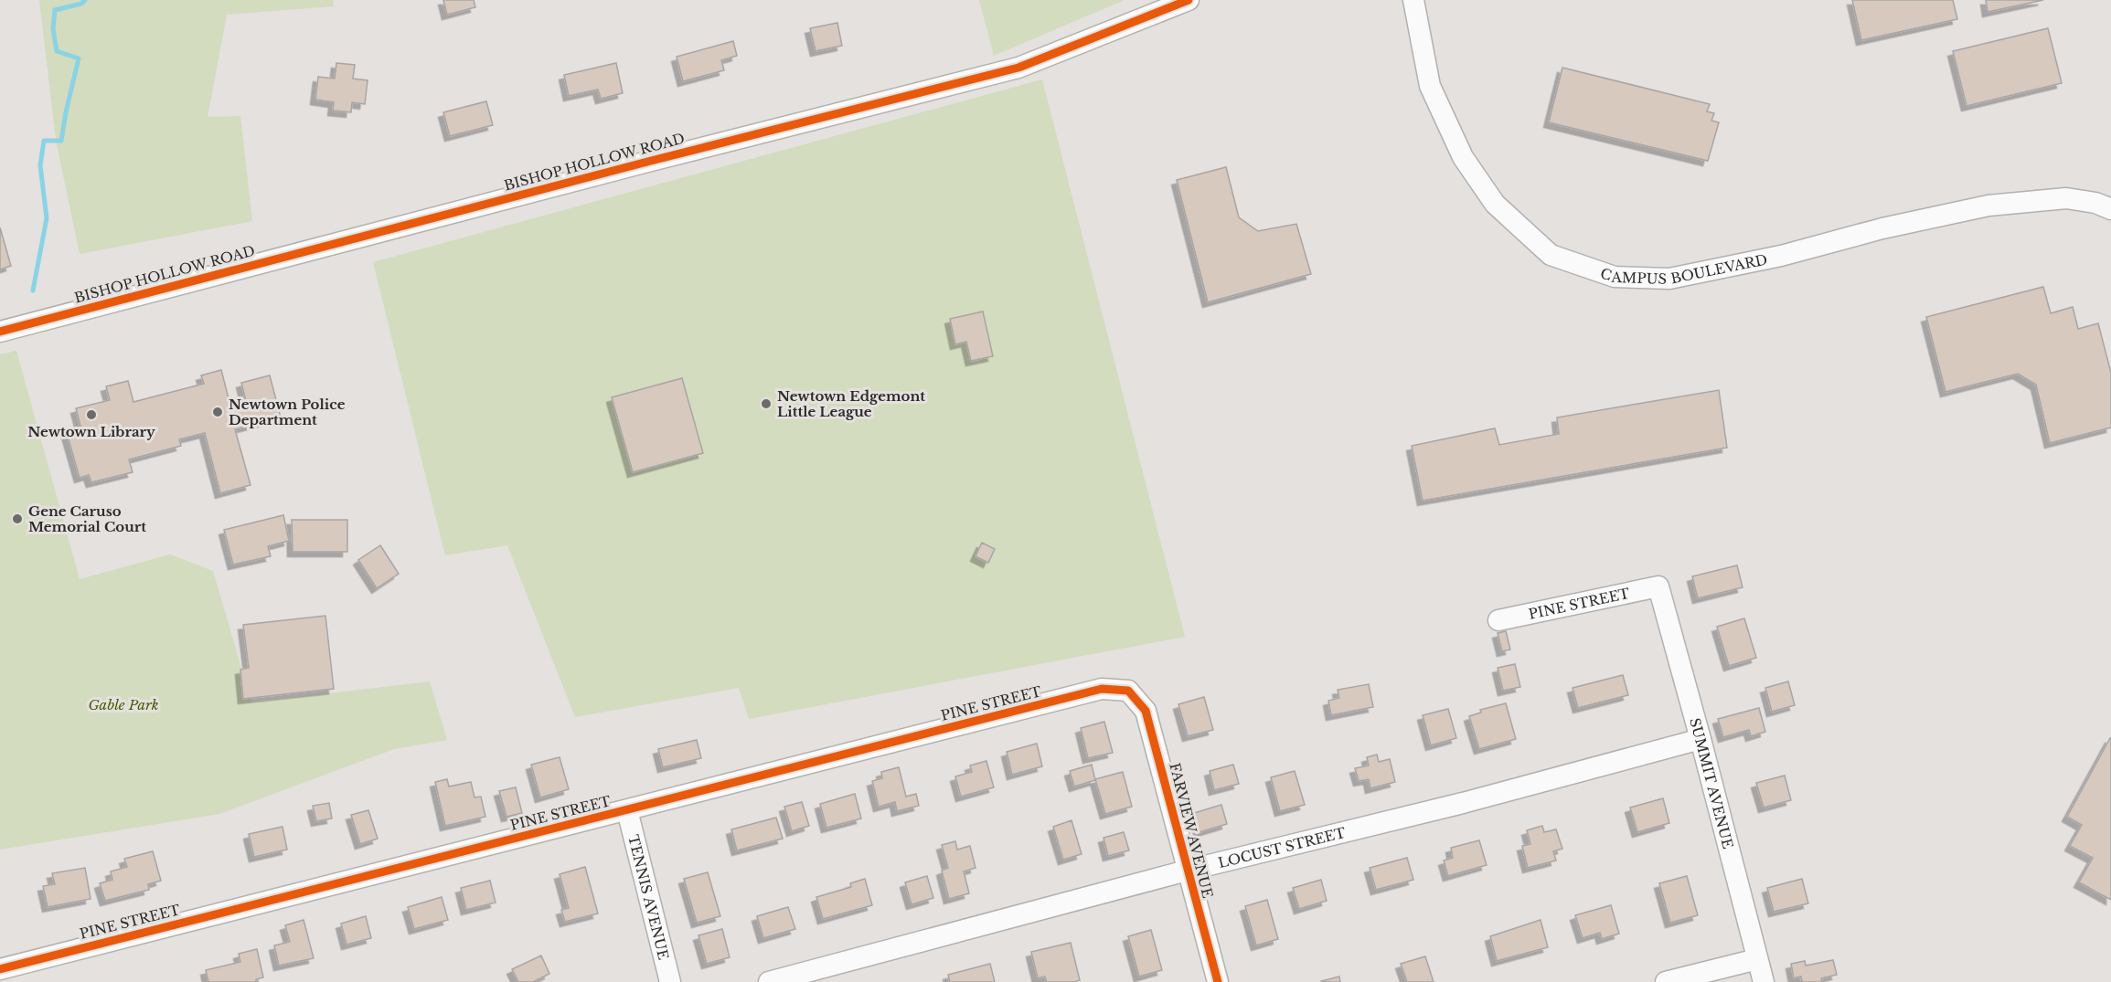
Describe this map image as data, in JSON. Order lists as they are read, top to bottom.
{
  "streets": {
    "street": [
      "BISHOP HOLLOW ROAD",
      "CAMPUS BOULEVARD",
      "PINE STREET",
      "SUMMIT AVENUE",
      "FARVIEW AVENUE",
      "LOCUST STREET",
      "TENNIS AVENUE"
    ]
  },
  "crossings": [
    ["PINE STREET", "SUMMIT AVENUE"],
    ["PINE STREET", "FARVIEW AVENUE"],
    ["PINE STREET", "TENNIS AVENUE"],
    ["SUMMIT AVENUE", "LOCUST STREET"],
    ["FARVIEW AVENUE", "LOCUST STREET"]
  ],
  "parks": ["Gable Park"],
  "places": [
    "Newtown Edgemont Little League",
    "Newtown Police Department",
    "Newtown Library",
    "Gene Caruso Memorial Court"
  ]
}
